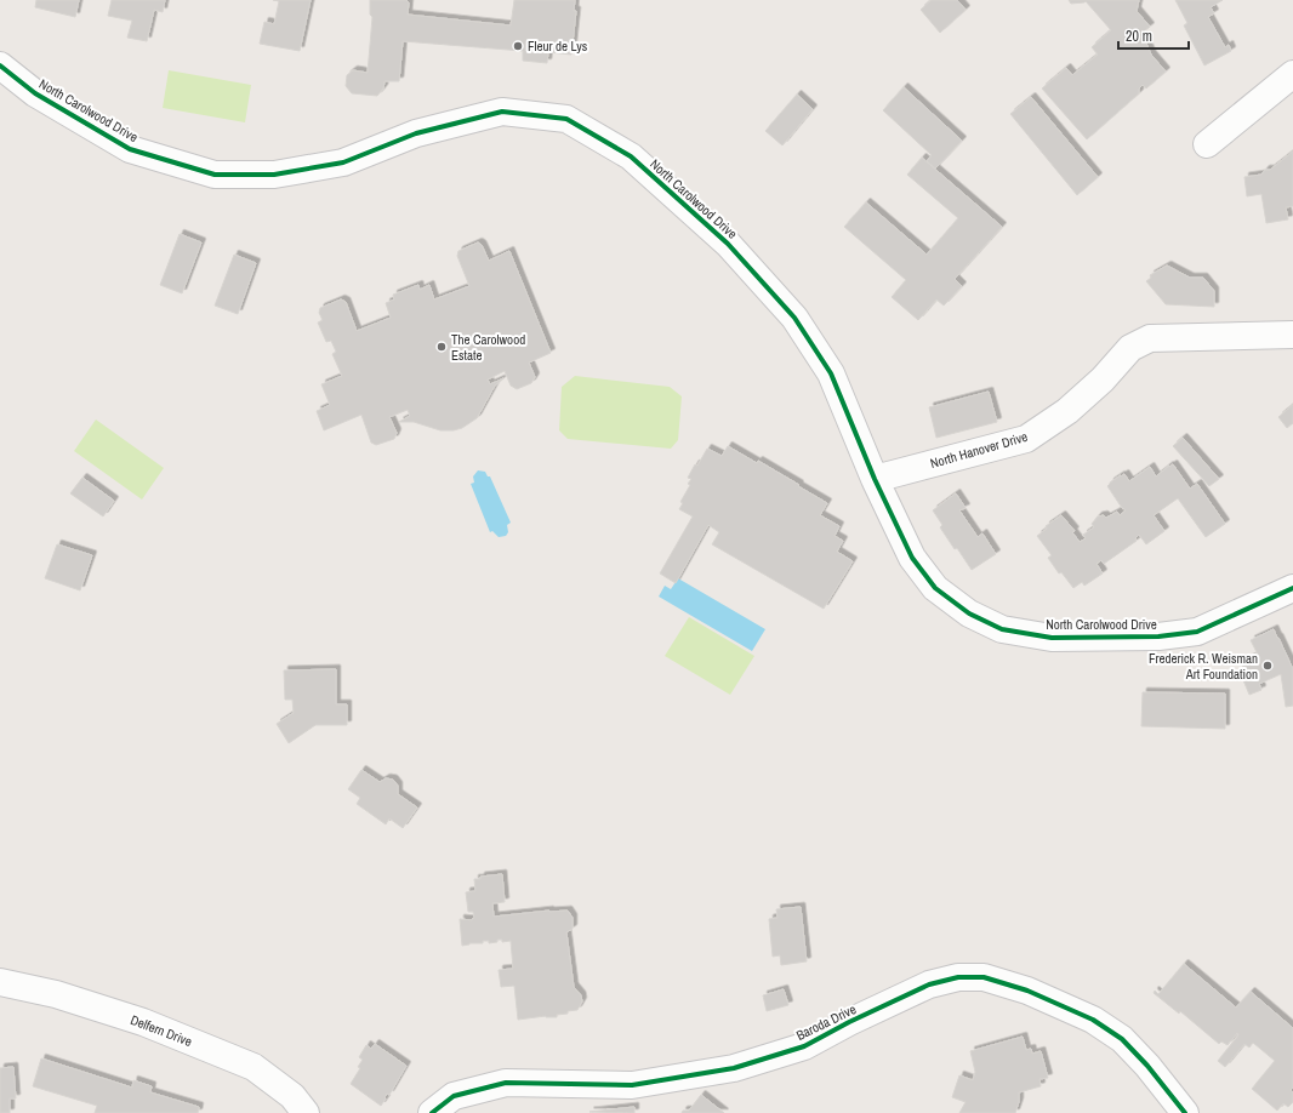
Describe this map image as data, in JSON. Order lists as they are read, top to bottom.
{
  "streets": {
    "street": [
      "North Carolwood Drive",
      "North Hanover Drive",
      "Baroda Drive",
      "Delfern Drive"
    ]
  },
  "crossings": [
    ["North Carolwood Drive", "North Hanover Drive"]
  ],
  "places": ["Fleur de Lys", "The Carolwood Estate", "Frederick R. Weisman Art Foundation"],
  "scale_bar": "20 m"
}
